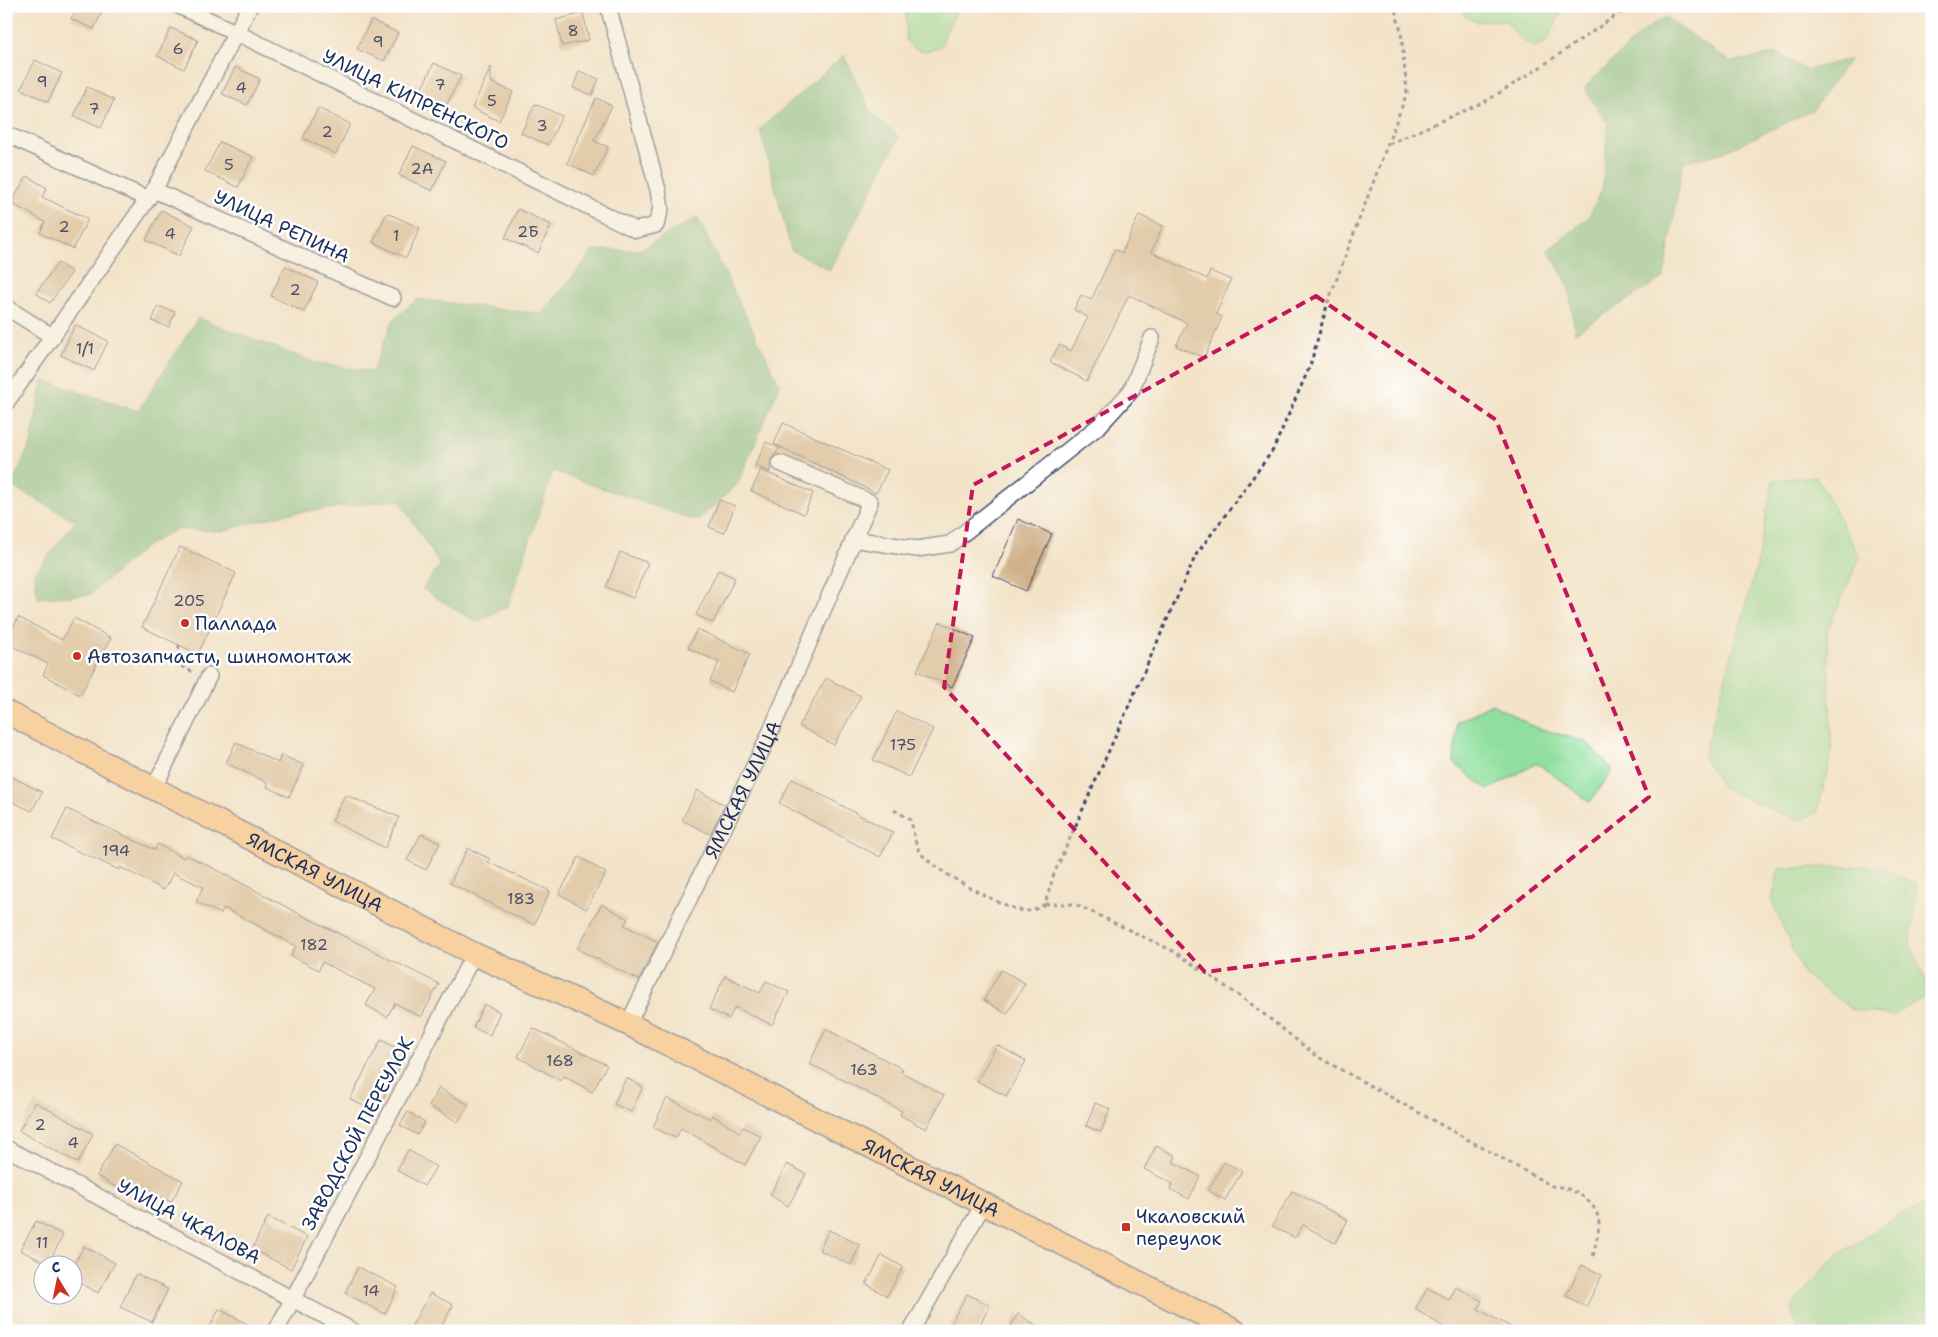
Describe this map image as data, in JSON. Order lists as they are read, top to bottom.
{
  "streets": {
    "highway": ["ЯМСКАЯ УЛИЦА"],
    "street": [
      "УЛИЦА КИПРЕНСКОГО",
      "УЛИЦА РЕПИНА",
      "ЗАВОДСКОЙ ПЕРЕУЛОК",
      "УЛИЦА ЧКАЛОВА"
    ]
  },
  "crossings": [
    ["ЯМСКАЯ УЛИЦА", "ЗАВОДСКОЙ ПЕРЕУЛОК"],
    ["ЗАВОДСКОЙ ПЕРЕУЛОК", "УЛИЦА ЧКАЛОВА"]
  ],
  "places": {
    "other": ["Паллада", "Автозапчасти, шиномонтаж"],
    "transit": ["Чкаловский переулок"]
  },
  "house_numbers": [
    "8",
    "9",
    "6",
    "9",
    "7",
    "4",
    "5",
    "7",
    "3",
    "2",
    "5",
    "2А",
    "2",
    "2Б",
    "4",
    "1",
    "2",
    "1/1",
    "205",
    "175",
    "194",
    "183",
    "182",
    "168",
    "163",
    "2",
    "4",
    "11",
    "14"
  ],
  "north": "top"
}
